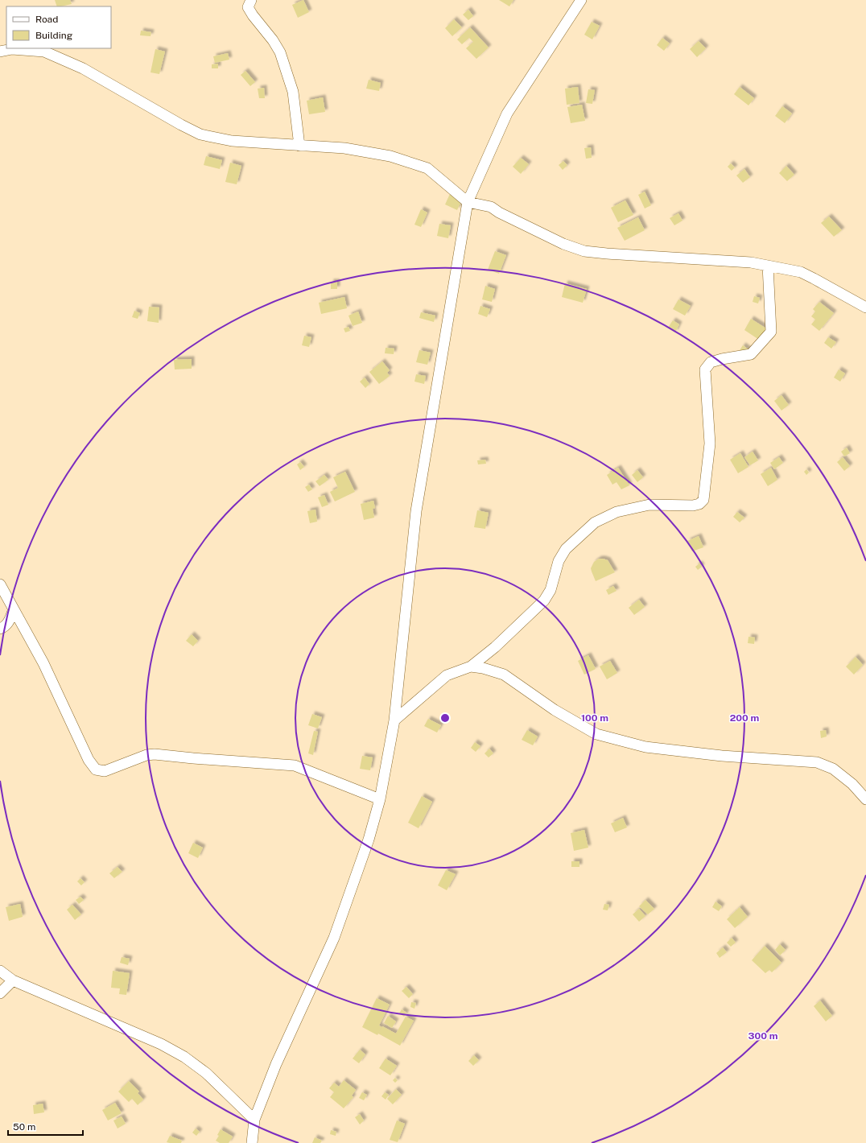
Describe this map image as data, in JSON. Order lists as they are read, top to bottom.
{
  "legend": ["Road", "Building"],
  "scale_bar": "50 m",
  "rings": ["100 m", "200 m", "300 m"]
}
